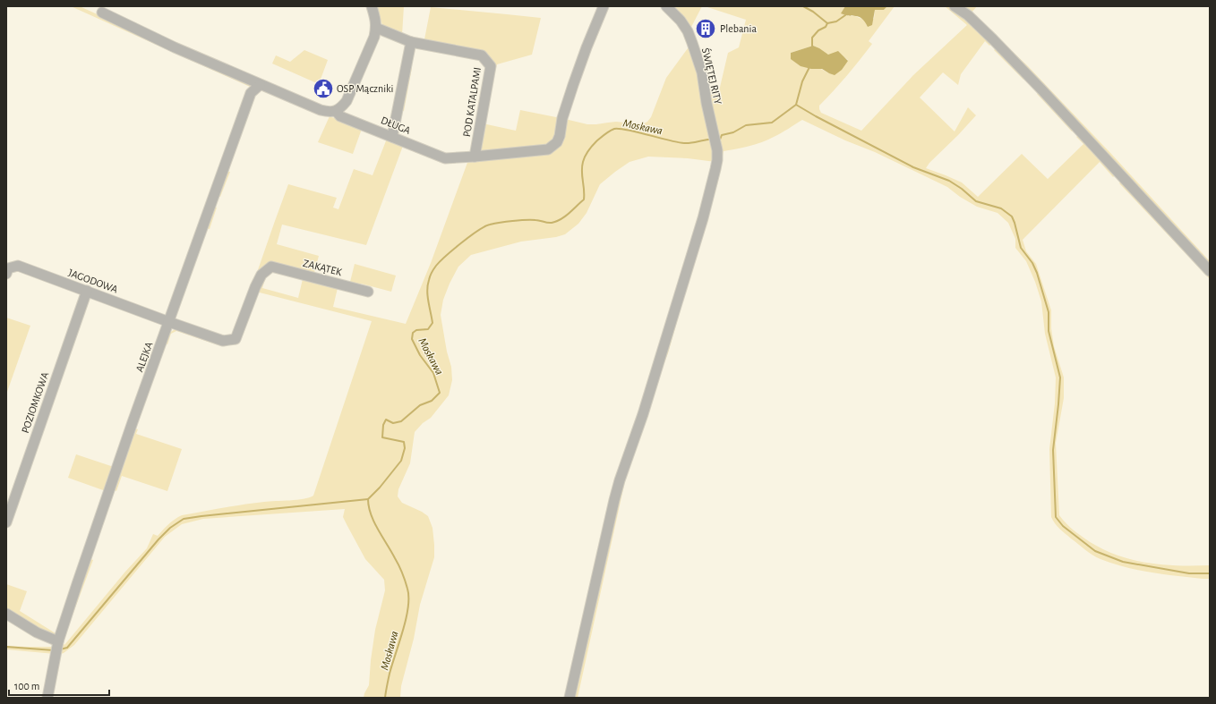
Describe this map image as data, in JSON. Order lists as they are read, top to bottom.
{
  "streets": {
    "street": [
      "ŚWIĘTEJ RITY",
      "POD KATALPAMI",
      "DŁUGA",
      "ZAKĄTEK",
      "JAGODOWA",
      "ALEJKA",
      "POZIOMKOWA"
    ]
  },
  "crossings": [
    ["POD KATALPAMI", "DŁUGA"],
    ["DŁUGA", "ALEJKA"],
    ["ZAKĄTEK", "JAGODOWA"],
    ["JAGODOWA", "ALEJKA"],
    ["JAGODOWA", "POZIOMKOWA"]
  ],
  "water": ["Moskawa"],
  "places": {
    "building": ["Plebania"],
    "public building": ["OSP Mączniki"]
  },
  "scale_bar": "100 m"
}
